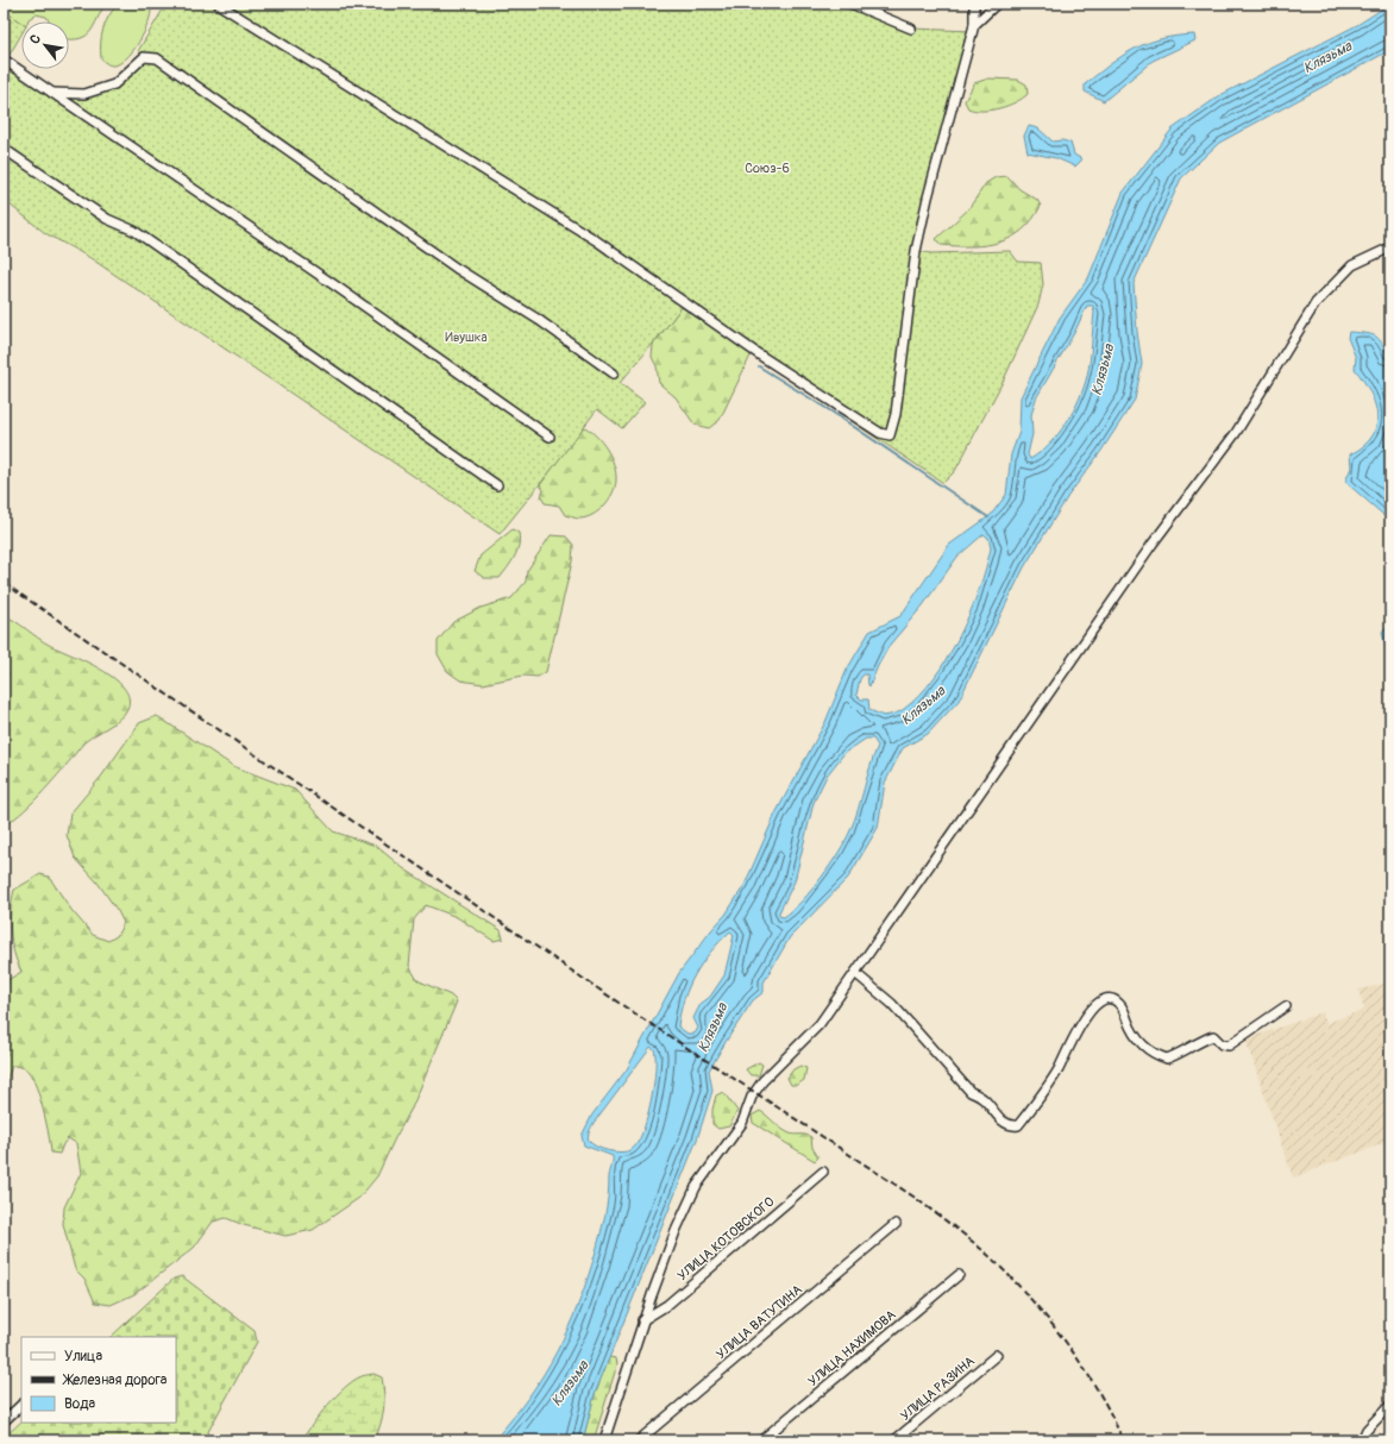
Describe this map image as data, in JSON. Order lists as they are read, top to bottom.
{
  "streets": {
    "street": [
      "УЛИЦА КОТОВСКОГО",
      "УЛИЦА ВАТУТИНА",
      "УЛИЦА НАХИМОВА",
      "УЛИЦА РАЗИНА"
    ]
  },
  "water": ["Клязьма"],
  "parks": ["Союз-6", "Ивушка"],
  "legend": ["Улица", "Железная дорога", "Вода"],
  "north": "top left"
}
